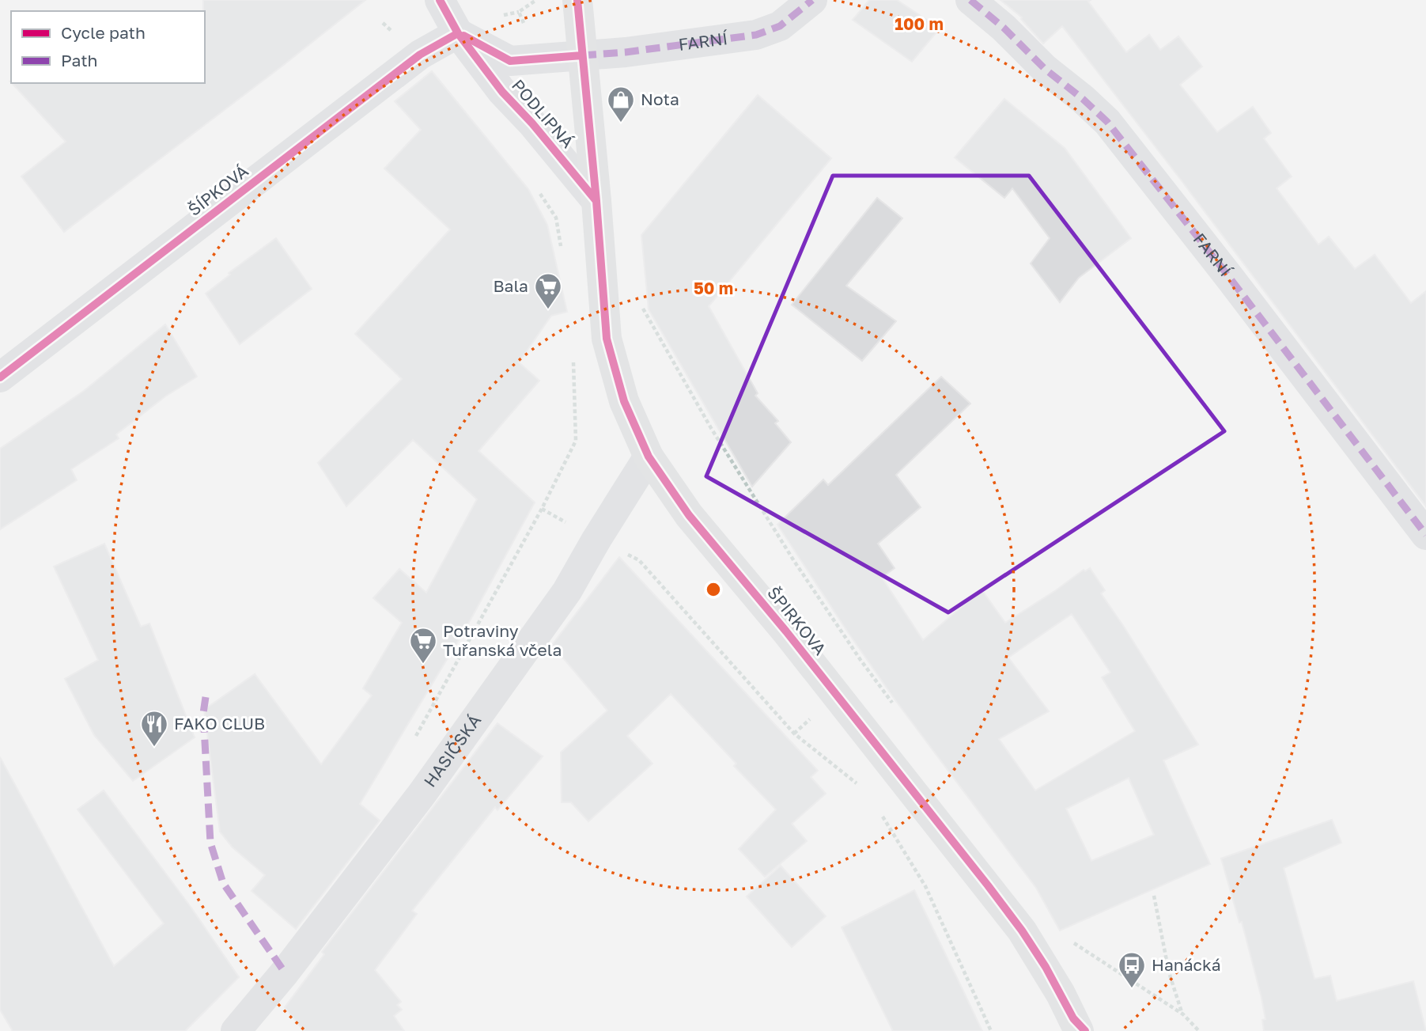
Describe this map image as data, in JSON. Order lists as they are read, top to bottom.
{
  "streets": {
    "main road": ["PODLIPNÁ", "ŠPIRKOVA"],
    "street": ["FARNÍ", "ŠÍPKOVÁ", "HASIČSKÁ"]
  },
  "crossings": [
    ["FARNÍ", "PODLIPNÁ"],
    ["PODLIPNÁ", "ŠÍPKOVÁ"],
    ["PODLIPNÁ", "ŠPIRKOVA"],
    ["ŠPIRKOVA", "HASIČSKÁ"]
  ],
  "places": {
    "shop": ["Nota"],
    "supermarket": ["Bala", "Potraviny Tuřanská včela"],
    "restaurant": ["FAKO CLUB"],
    "bus stop": ["Hanácká"]
  },
  "legend": ["Cycle path", "Path"],
  "rings": ["100 m", "50 m"]
}
